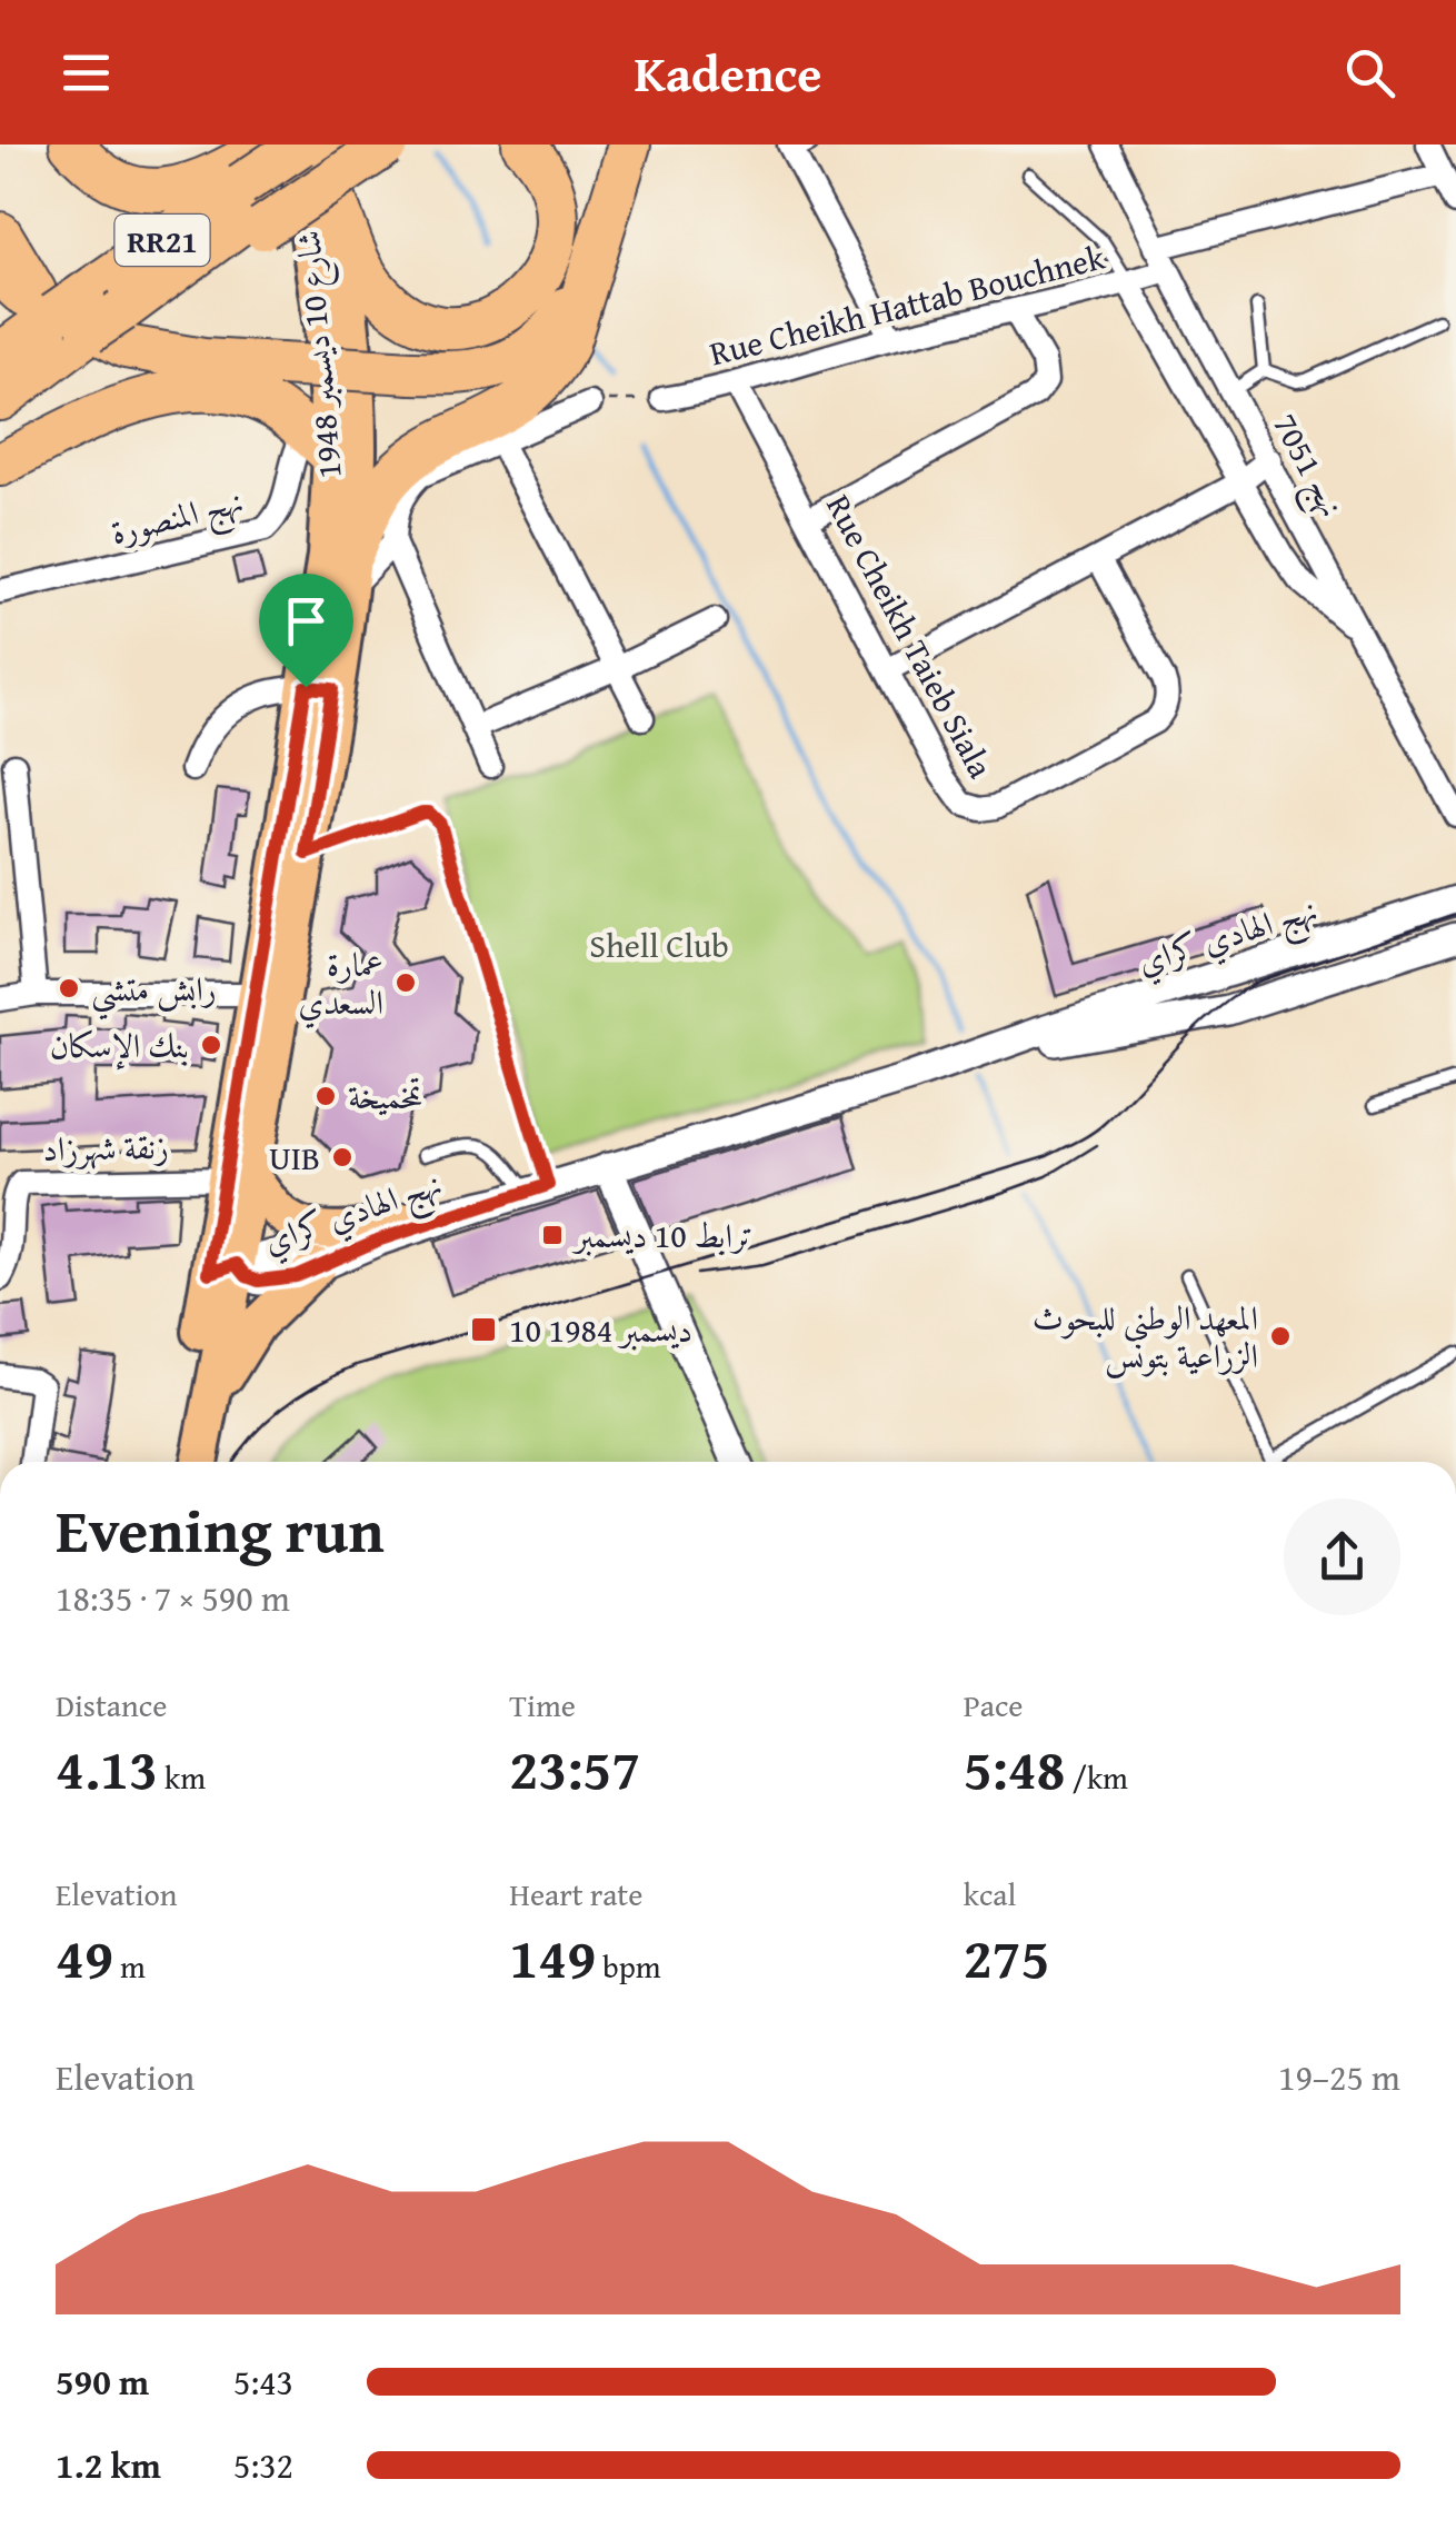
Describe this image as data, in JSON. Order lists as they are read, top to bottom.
{
  "streets": {
    "highway": ["RR21"],
    "main road": ["شارع 10 ديسمبر 1948"],
    "street": [
      "Rue Cheikh Hattab Bouchnek",
      "نهج 7051",
      "نهج المنصورة",
      "Rue Cheikh Taieb Siala",
      "نهج الهادي كراي",
      "زنقة شهرزاد"
    ]
  },
  "crossings": [
    ["RR21", "شارع 10 ديسمبر 1948"],
    ["Rue Cheikh Hattab Bouchnek", "نهج 7051"],
    ["Rue Cheikh Hattab Bouchnek", "Rue Cheikh Taieb Siala"],
    ["شارع 10 ديسمبر 1948", "نهج المنصورة"],
    ["شارع 10 ديسمبر 1948", "نهج الهادي كراي"],
    ["شارع 10 ديسمبر 1948", "زنقة شهرزاد"]
  ],
  "parks": ["Shell Club"],
  "places": {
    "other": [
      "عمارة السعدي",
      "رابش متشي",
      "بنك الإسكان",
      "تمخميخة",
      "UIB",
      "المعهد الوطني للبحوث الزراعية بتونس"
    ],
    "transit": ["ترابط 10 ديسمبر", "10 ديسمبر 1984"]
  },
  "page": {
    "header": "Kadence",
    "heading": ["Evening run", "18:35 · 7 × 590 m"],
    "stats": [
      ["Distance", "4.13 km"],
      ["Time", "23:57"],
      ["Pace", "5:48 /km"],
      ["Elevation", "49 m"],
      ["Heart rate", "149 bpm"],
      ["kcal", "275"]
    ],
    "chart": ["Elevation", "19–25 m"],
    "list": [
      {
        "name": "590 m",
        "note": "5:43"
      },
      {
        "name": "1.2 km",
        "note": "5:32"
      }
    ]
  }
}
